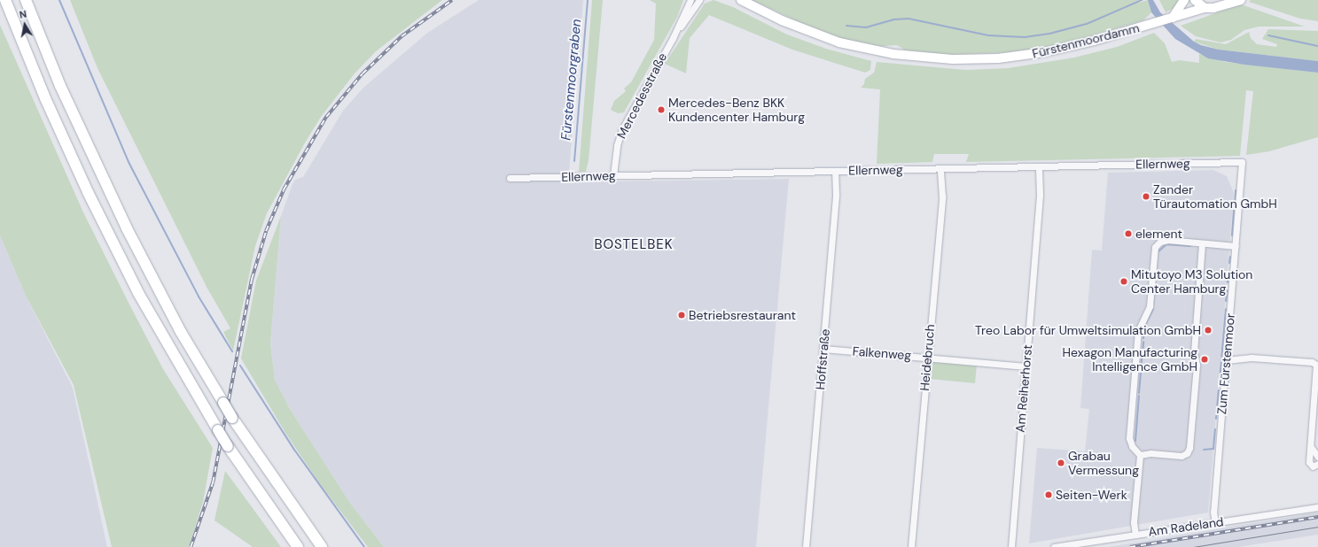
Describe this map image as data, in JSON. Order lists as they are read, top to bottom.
{
  "streets": {
    "main road": ["Fürstenmoordamm"],
    "street": [
      "Mercedesstraße",
      "Ellernweg",
      "Falkenweg",
      "Heidebruch",
      "Hoffstraße",
      "Zum Fürstenmoor",
      "Am Reiherhorst",
      "Am Radeland"
    ]
  },
  "crossings": [
    ["Mercedesstraße", "Ellernweg"],
    ["Ellernweg", "Heidebruch"],
    ["Ellernweg", "Hoffstraße"],
    ["Ellernweg", "Zum Fürstenmoor"],
    ["Ellernweg", "Am Reiherhorst"],
    ["Falkenweg", "Heidebruch"],
    ["Falkenweg", "Hoffstraße"],
    ["Falkenweg", "Am Reiherhorst"],
    ["Zum Fürstenmoor", "Am Radeland"]
  ],
  "districts": ["BOSTELBEK"],
  "water": ["Fürstenmoorgraben"],
  "places": [
    "Mercedes-Benz BKK Kundencenter Hamburg",
    "Zander Türautomation GmbH",
    "element",
    "Mitutoyo M3 Solution Center Hamburg",
    "Betriebsrestaurant",
    "Treo Labor für Umweltsimulation GmbH",
    "Hexagon Manufacturing Intelligence GmbH",
    "Grabau Vermessung",
    "Seiten-Werk"
  ],
  "north": "top"
}
